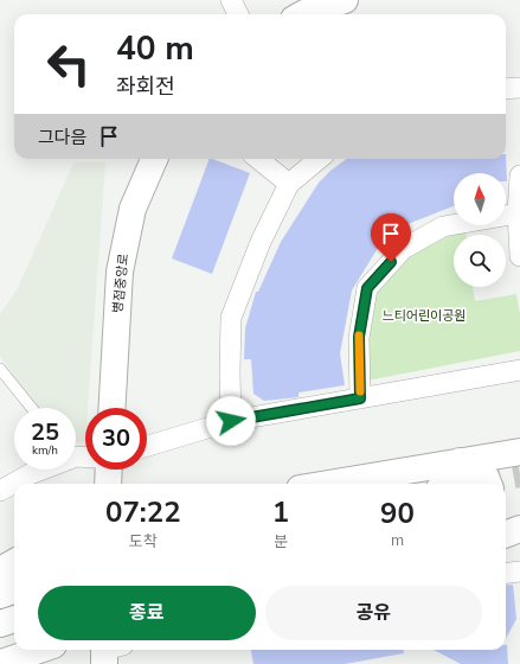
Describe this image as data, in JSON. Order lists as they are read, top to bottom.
{
  "streets": {
    "main road": ["병점중앙로"]
  },
  "parks": ["느티어린이공원"],
  "north": "top",
  "page": {
    "turn": ["40 m", "좌회전"],
    "then": "그다음",
    "speed": "25 km/h",
    "limit": "30",
    "eta": [
      "07:22",
      "도착",
      "1",
      "분",
      "90",
      "m"
    ],
    "buttons": ["종료", "공유"]
  }
}
